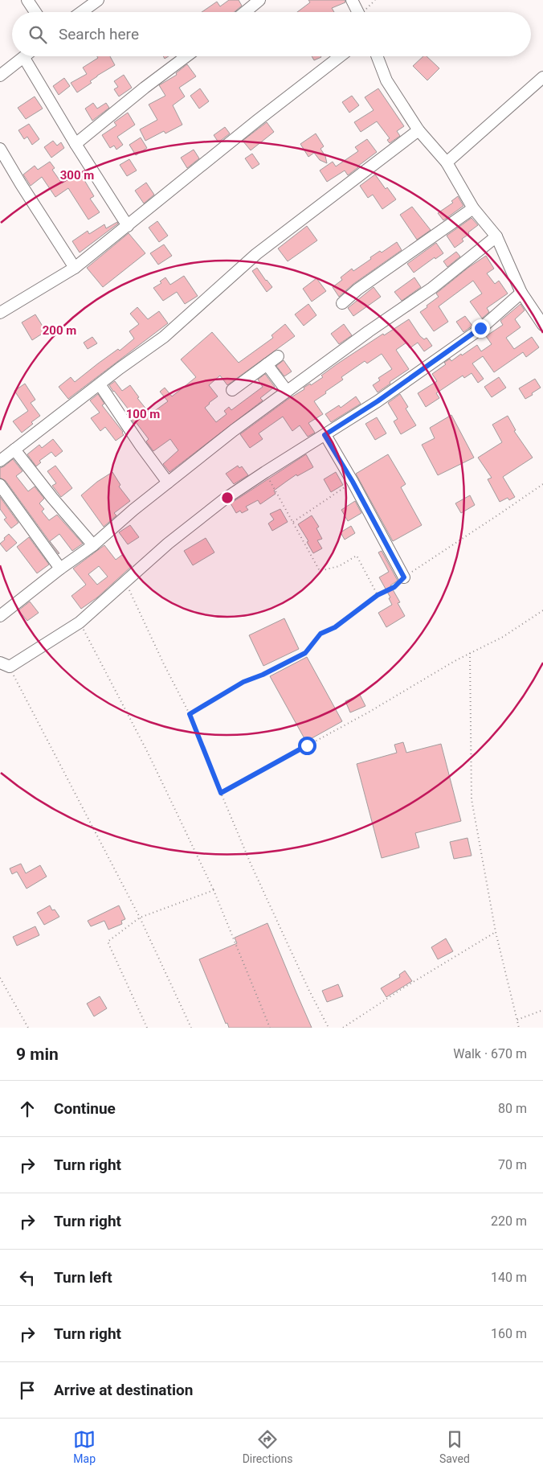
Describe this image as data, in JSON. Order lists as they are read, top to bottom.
{
  "page": {
    "search": "Search here",
    "heading": ["9 min", "Walk · 670 m"],
    "list": [
      ["Continue", "80 m"],
      ["Turn right", "70 m"],
      ["Turn right", "220 m"],
      ["Turn left", "140 m"],
      ["Turn right", "160 m"],
      "Arrive at destination"
    ],
    "nav": ["Map", "Directions", "Saved"]
  },
  "rings": ["300 m", "200 m", "100 m"]
}
